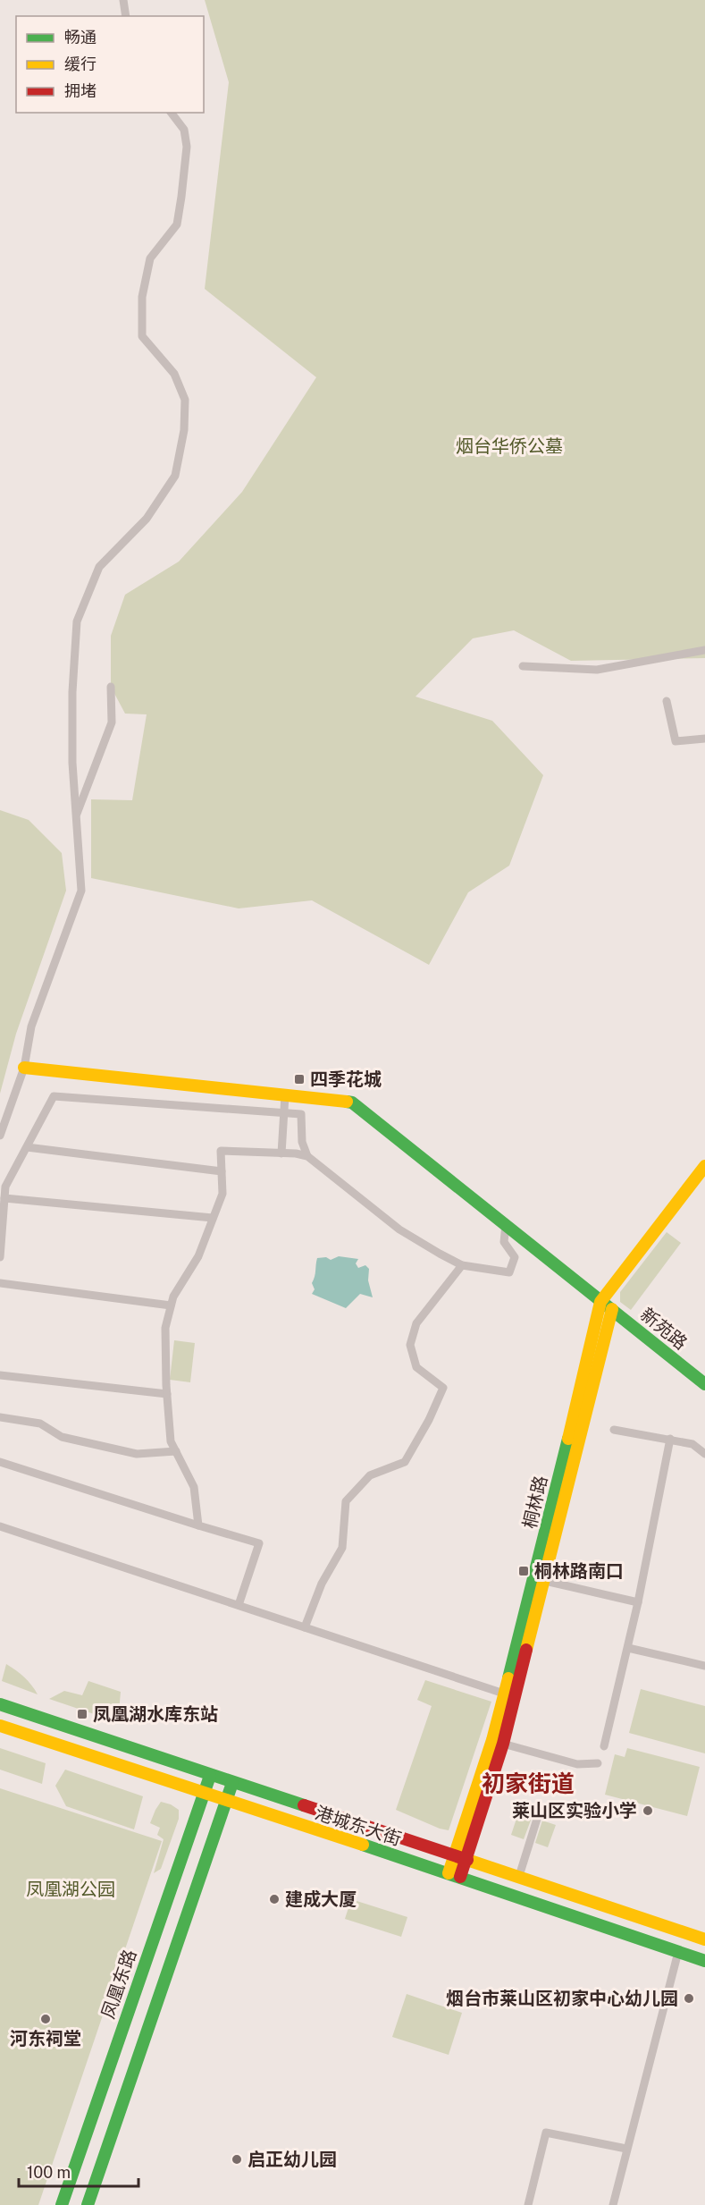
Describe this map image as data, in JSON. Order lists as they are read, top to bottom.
{
  "streets": {
    "street": [
      "新苑路",
      "桐林路",
      "港城东大街",
      "凤凰东路"
    ]
  },
  "crossings": [
    ["新苑路", "桐林路"],
    ["桐林路", "港城东大街"],
    ["港城东大街", "凤凰东路"]
  ],
  "districts": ["初家街道"],
  "parks": ["烟台华侨公墓", "凤凰湖公园"],
  "places": {
    "transit": ["四季花城", "桐林路南口", "凤凰湖水库东站"],
    "other": [
      "莱山区实验小学",
      "建成大厦",
      "烟台市莱山区初家中心幼儿园",
      "河东祠堂",
      "启正幼儿园"
    ]
  },
  "legend": ["畅通", "缓行", "拥堵"],
  "scale_bar": "100 m"
}
